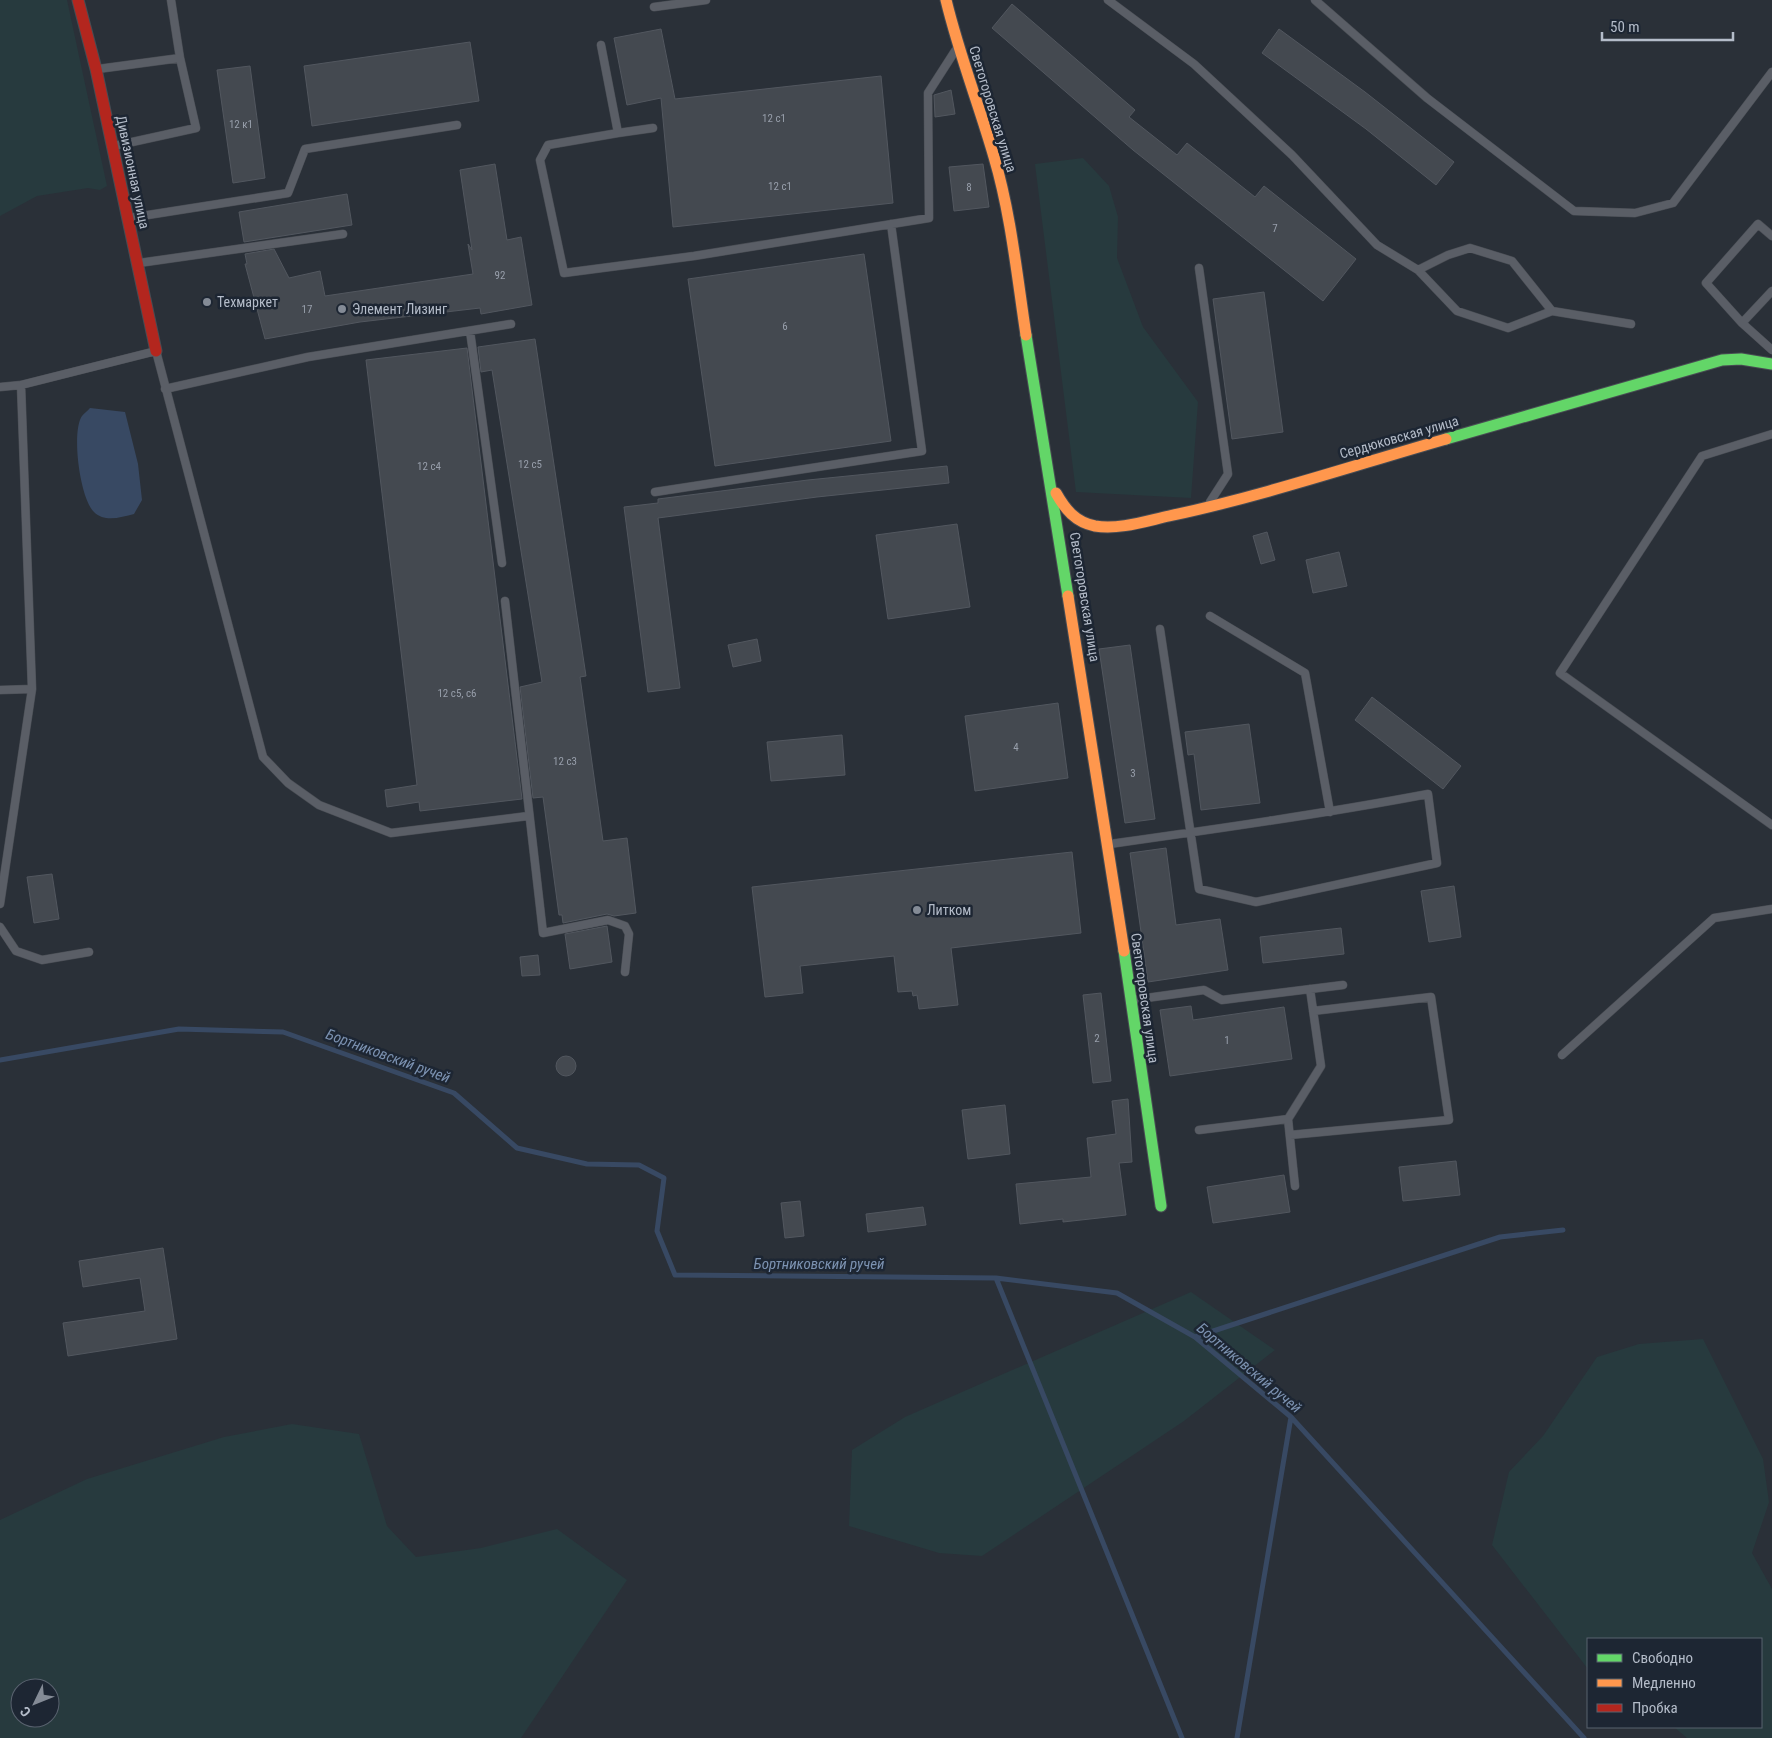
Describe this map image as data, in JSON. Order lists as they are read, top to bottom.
{
  "streets": {
    "street": ["Светогоровская улица", "Дивизионная улица", "Сердюковская улица"]
  },
  "crossings": [
    ["Светогоровская улица", "Сердюковская улица"]
  ],
  "water": ["Бортниковский ручей"],
  "places": ["Техмаркет", "Элемент Лизинг", "Литком"],
  "house_numbers": [
    "12 с1",
    "12 к1",
    "12 с1",
    "8",
    "7",
    "92",
    "17",
    "6",
    "12 с5",
    "12 с4",
    "12 с5, с6",
    "4",
    "12 с3",
    "3",
    "2",
    "1"
  ],
  "legend": ["Свободно", "Медленно", "Пробка"],
  "scale_bar": "50 m",
  "north": "bottom left"
}
